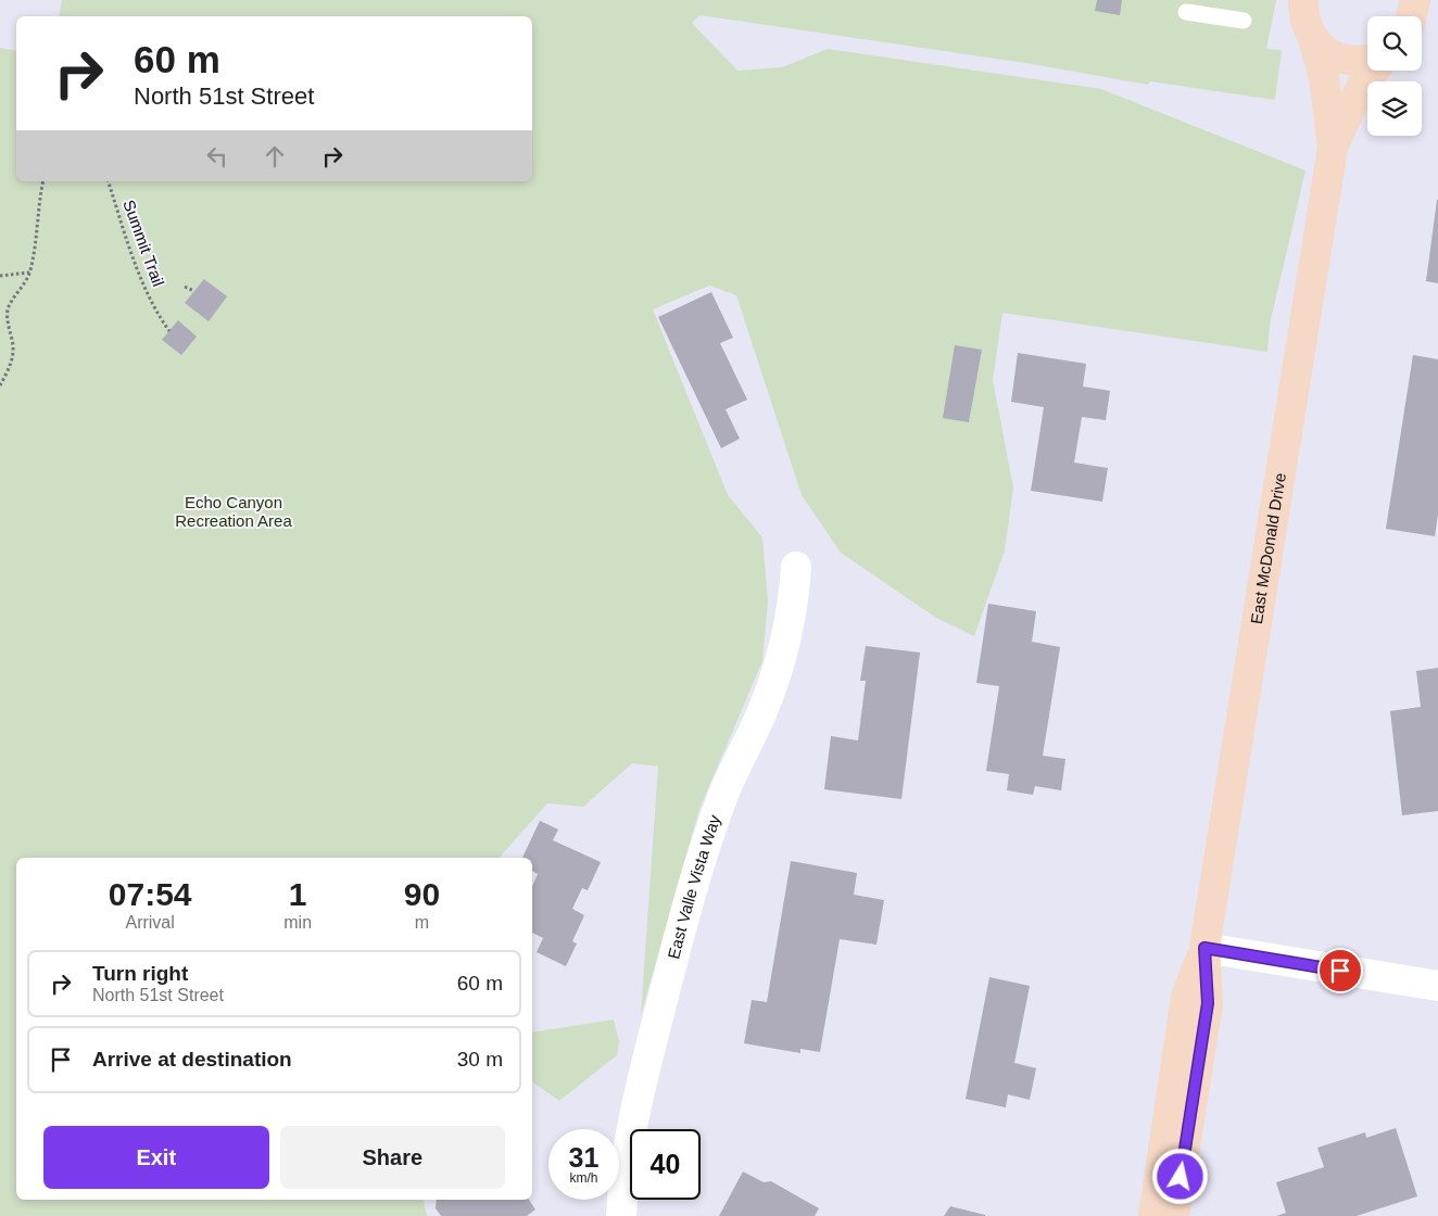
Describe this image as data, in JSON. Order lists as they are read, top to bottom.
{
  "streets": {
    "street": ["East McDonald Drive", "East Valle Vista Way"],
    "path": ["Summit Trail"]
  },
  "parks": ["Echo Canyon Recreation Area"],
  "page": {
    "turn": ["60 m", "North 51st Street"],
    "eta": [
      "07:54",
      "Arrival",
      "1",
      "min",
      "90",
      "m"
    ],
    "list": [
      {
        "name": "Turn right",
        "note": "North 51st Street",
        "value": "60 m"
      },
      {
        "name": "Arrive at destination",
        "value": "30 m"
      }
    ],
    "buttons": ["Exit", "Share"],
    "speed": "31 km/h",
    "limit": "40"
  }
}
